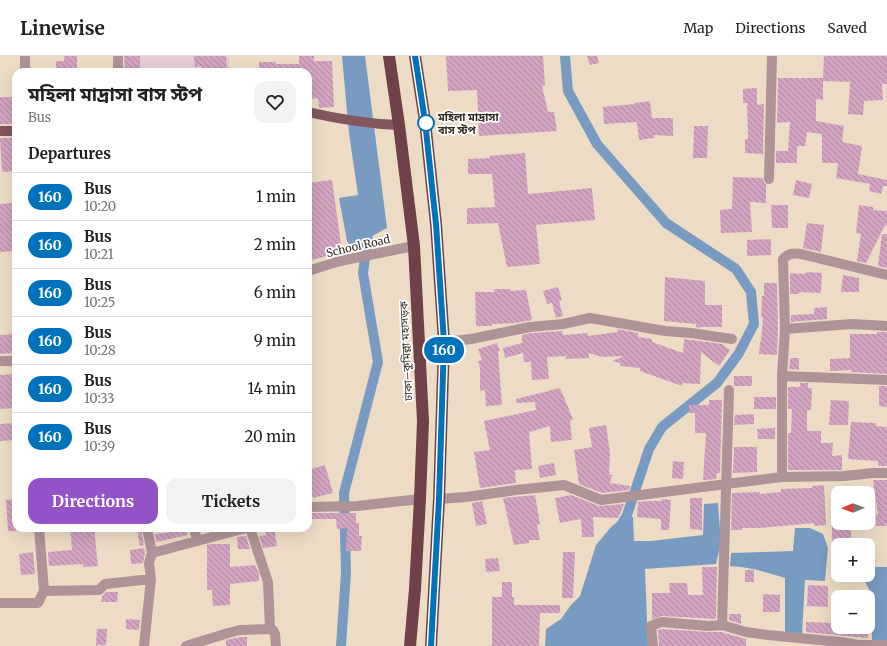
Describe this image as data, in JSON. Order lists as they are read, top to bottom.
{
  "streets": {
    "highway": ["ঢাকা–কুমিল্লা মহাসড়ক"],
    "street": ["School Road"]
  },
  "crossings": [
    ["School Road", "ঢাকা–কুমিল্লা মহাসড়ক"]
  ],
  "places": ["মহিলা মাদ্রাসা বাস স্টপ"],
  "lines": ["bus line 160"],
  "north": "left",
  "page": {
    "header": "Linewise",
    "nav": ["Map", "Directions", "Saved"],
    "on_map": "160",
    "heading": [
      ["মহিলা মাদ্রাসা বাস স্টপ", "Bus"],
      "Departures"
    ],
    "list": [
      {
        "mark": "160",
        "name": "Bus",
        "note": "10:20",
        "value": "1 min"
      },
      {
        "mark": "160",
        "name": "Bus",
        "note": "10:21",
        "value": "2 min"
      },
      {
        "mark": "160",
        "name": "Bus",
        "note": "10:25",
        "value": "6 min"
      },
      {
        "mark": "160",
        "name": "Bus",
        "note": "10:28",
        "value": "9 min"
      },
      {
        "mark": "160",
        "name": "Bus",
        "note": "10:33",
        "value": "14 min"
      },
      {
        "mark": "160",
        "name": "Bus",
        "note": "10:39",
        "value": "20 min"
      }
    ],
    "buttons": ["Directions", "Tickets"],
    "map_buttons": ["+", "−"]
  }
}
